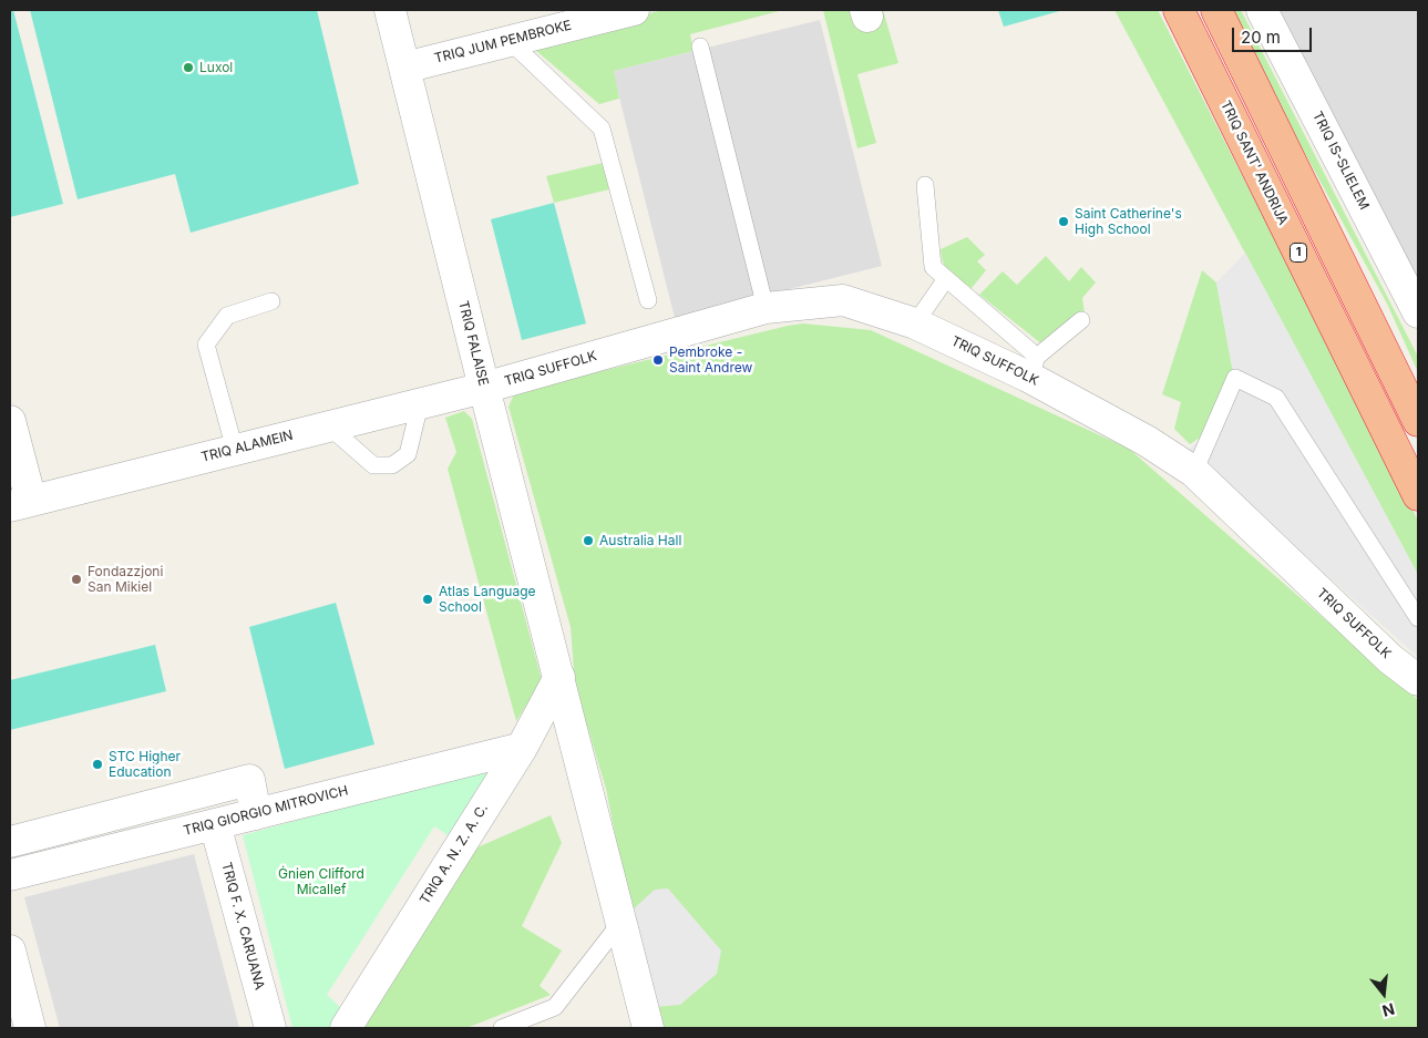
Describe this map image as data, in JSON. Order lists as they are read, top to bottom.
{
  "streets": {
    "highway": ["TRIQ SANT' ANDRIJA", "1"],
    "street": [
      "TRIQ JUM PEMBROKE",
      "TRIQ IS-SLIELEM",
      "TRIQ FALAISE",
      "TRIQ SUFFOLK",
      "TRIQ ALAMEIN",
      "TRIQ GIORGIO MITROVICH",
      "TRIQ A. N. Z. A. C.",
      "TRIQ F. X. CARUANA"
    ]
  },
  "crossings": [
    ["TRIQ JUM PEMBROKE", "TRIQ FALAISE"],
    ["TRIQ FALAISE", "TRIQ SUFFOLK"],
    ["TRIQ FALAISE", "TRIQ ALAMEIN"],
    ["TRIQ FALAISE", "TRIQ A. N. Z. A. C."],
    ["TRIQ SUFFOLK", "TRIQ ALAMEIN"],
    ["TRIQ GIORGIO MITROVICH", "TRIQ A. N. Z. A. C."],
    ["TRIQ GIORGIO MITROVICH", "TRIQ F. X. CARUANA"]
  ],
  "parks": ["Ġnien Clifford Micallef"],
  "places": [
    "Luxol",
    "Saint Catherine's High School",
    "Pembroke - Saint Andrew",
    "Australia Hall",
    "Fondazzjoni San Mikiel",
    "Atlas Language School",
    "STC Higher Education"
  ],
  "scale_bar": "20 m",
  "north": "bottom"
}
